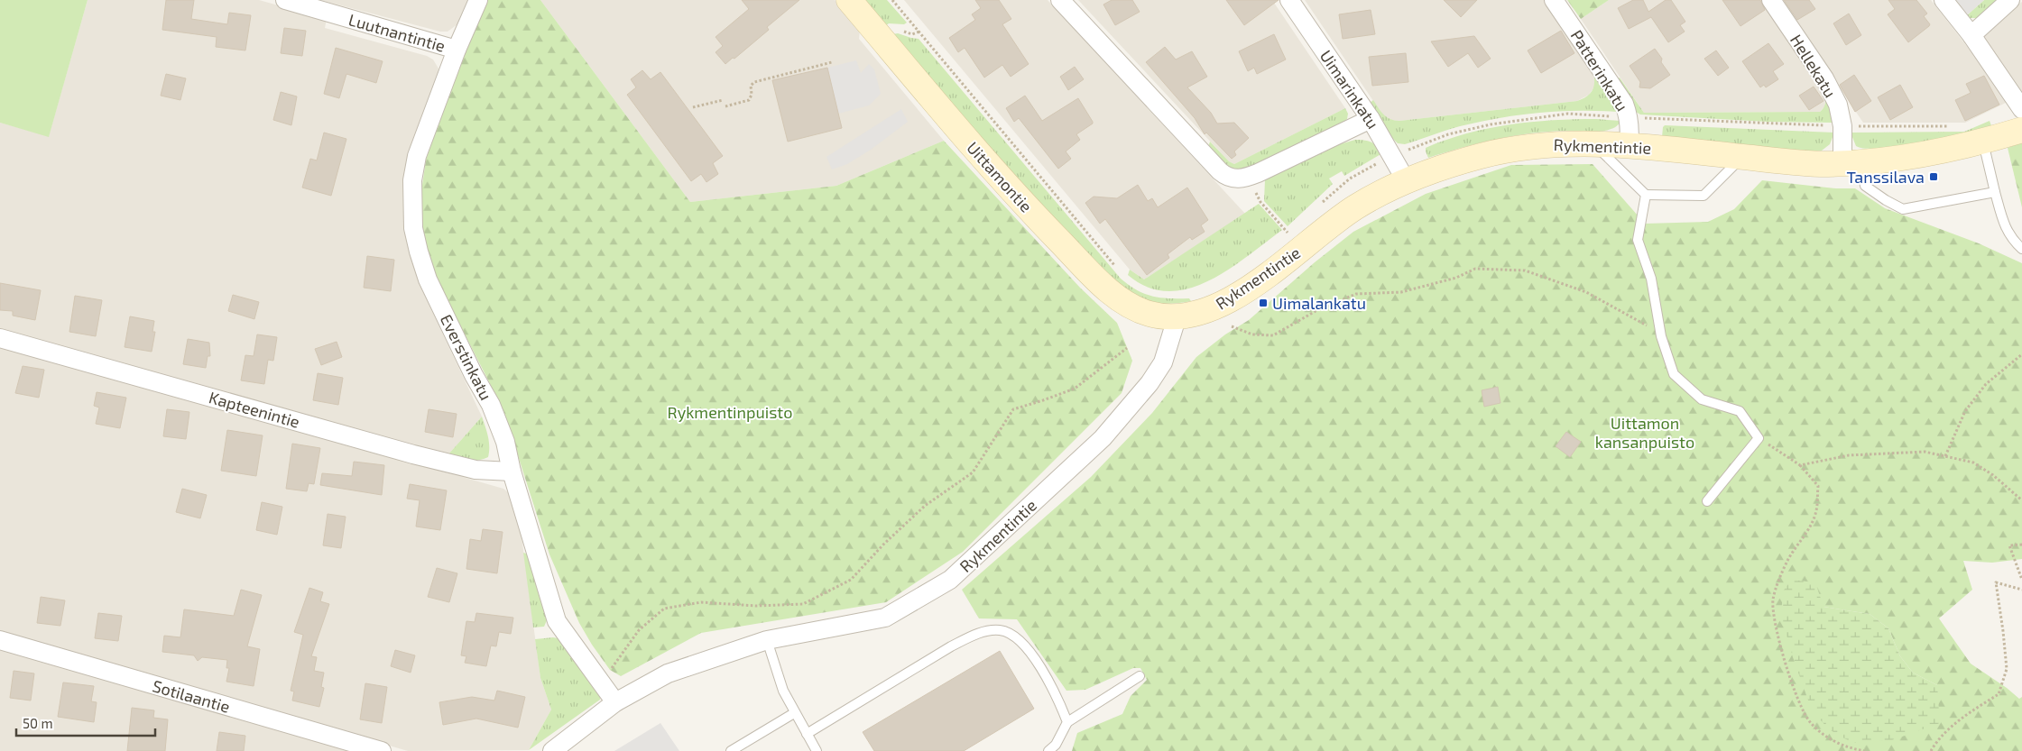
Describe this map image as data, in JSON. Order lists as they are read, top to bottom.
{
  "streets": {
    "street": [
      "Luutnantintie",
      "Hellekatu",
      "Patterinkatu",
      "Uimarinkatu",
      "Rykmentintie",
      "Uittamontie",
      "Everstinkatu",
      "Kapteenintie",
      "Sotilaantie"
    ]
  },
  "crossings": [
    ["Luutnantintie", "Everstinkatu"],
    ["Hellekatu", "Rykmentintie"],
    ["Patterinkatu", "Rykmentintie"],
    ["Uimarinkatu", "Rykmentintie"],
    ["Rykmentintie", "Uittamontie"],
    ["Rykmentintie", "Everstinkatu"],
    ["Everstinkatu", "Kapteenintie"]
  ],
  "parks": ["Rykmentinpuisto", "Uittamon kansanpuisto"],
  "places": {
    "transit": ["Tanssilava", "Uimalankatu"]
  },
  "scale_bar": "50 m"
}
